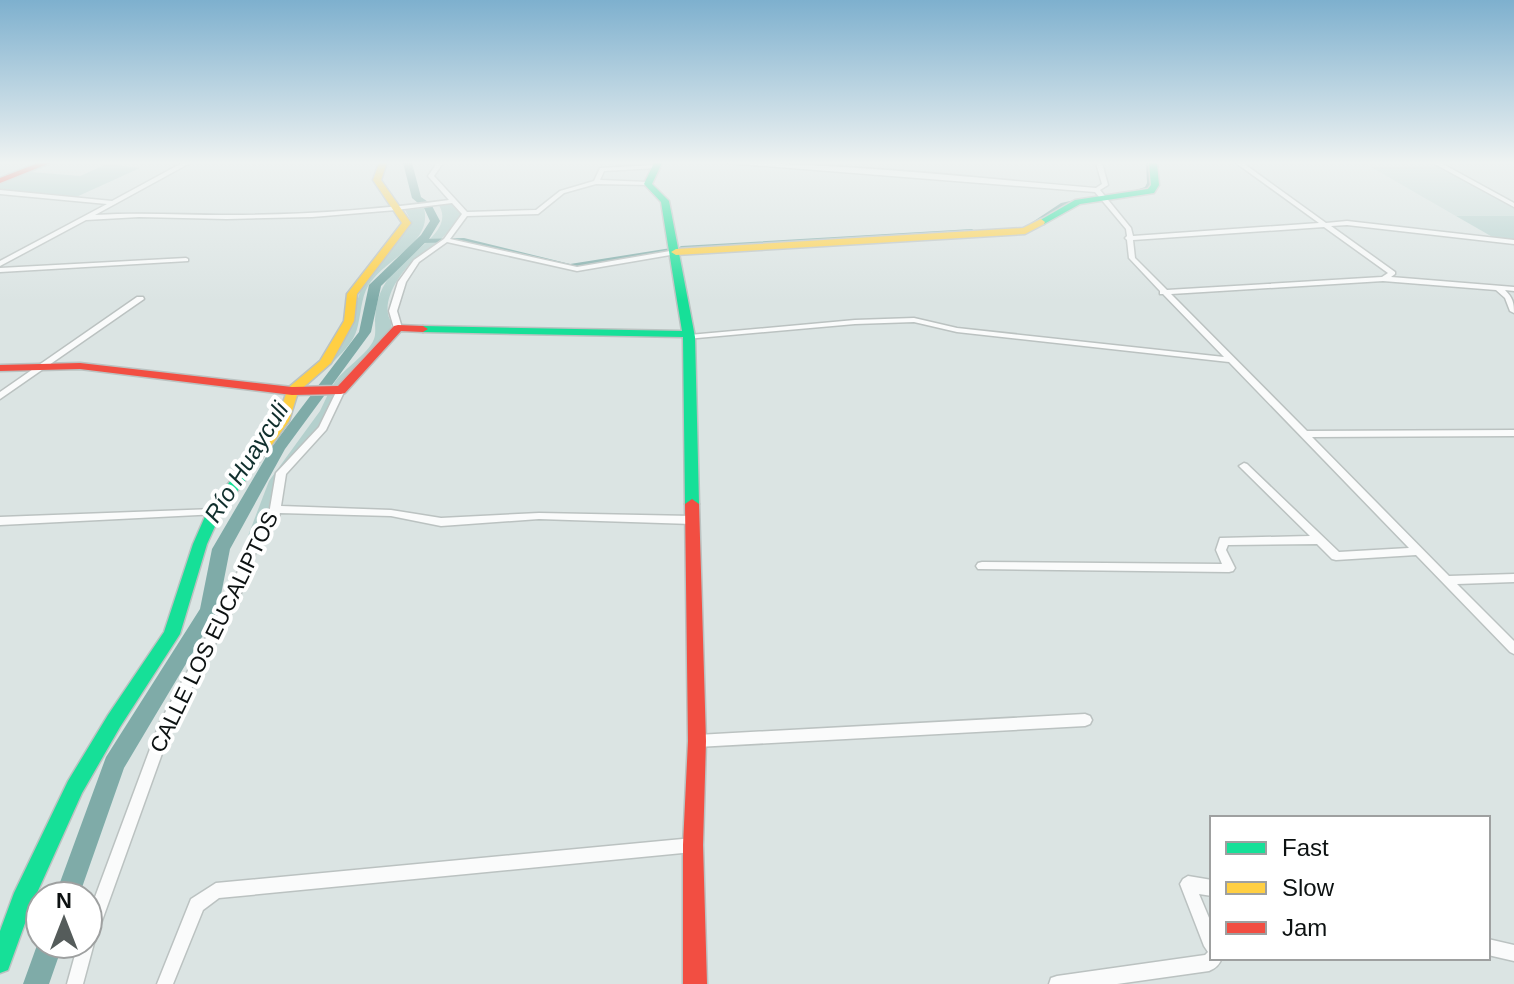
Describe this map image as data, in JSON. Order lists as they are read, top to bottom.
{
  "streets": {
    "street": ["CALLE LOS EUCALIPTOS"]
  },
  "water": ["Río Huayculi"],
  "legend": ["Fast", "Slow", "Jam"],
  "north": "top"
}
